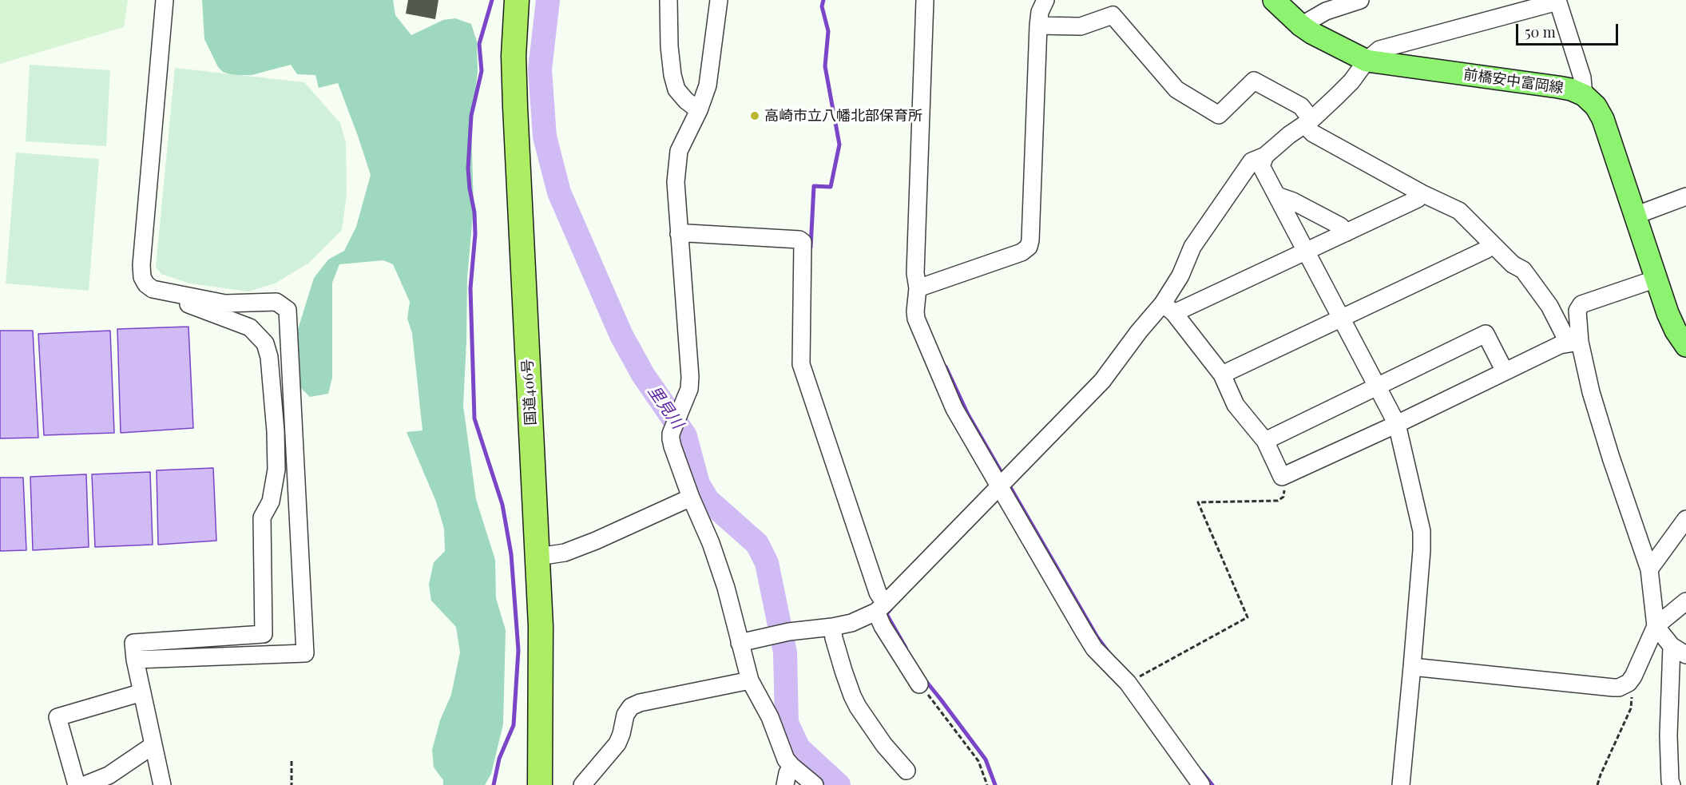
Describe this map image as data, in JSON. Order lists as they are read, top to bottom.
{
  "streets": {
    "highway": ["国道406号"],
    "main road": ["前橋安中富岡線"]
  },
  "water": ["里見川"],
  "places": ["高崎市立八幡北部保育所"],
  "scale_bar": "50 m"
}
